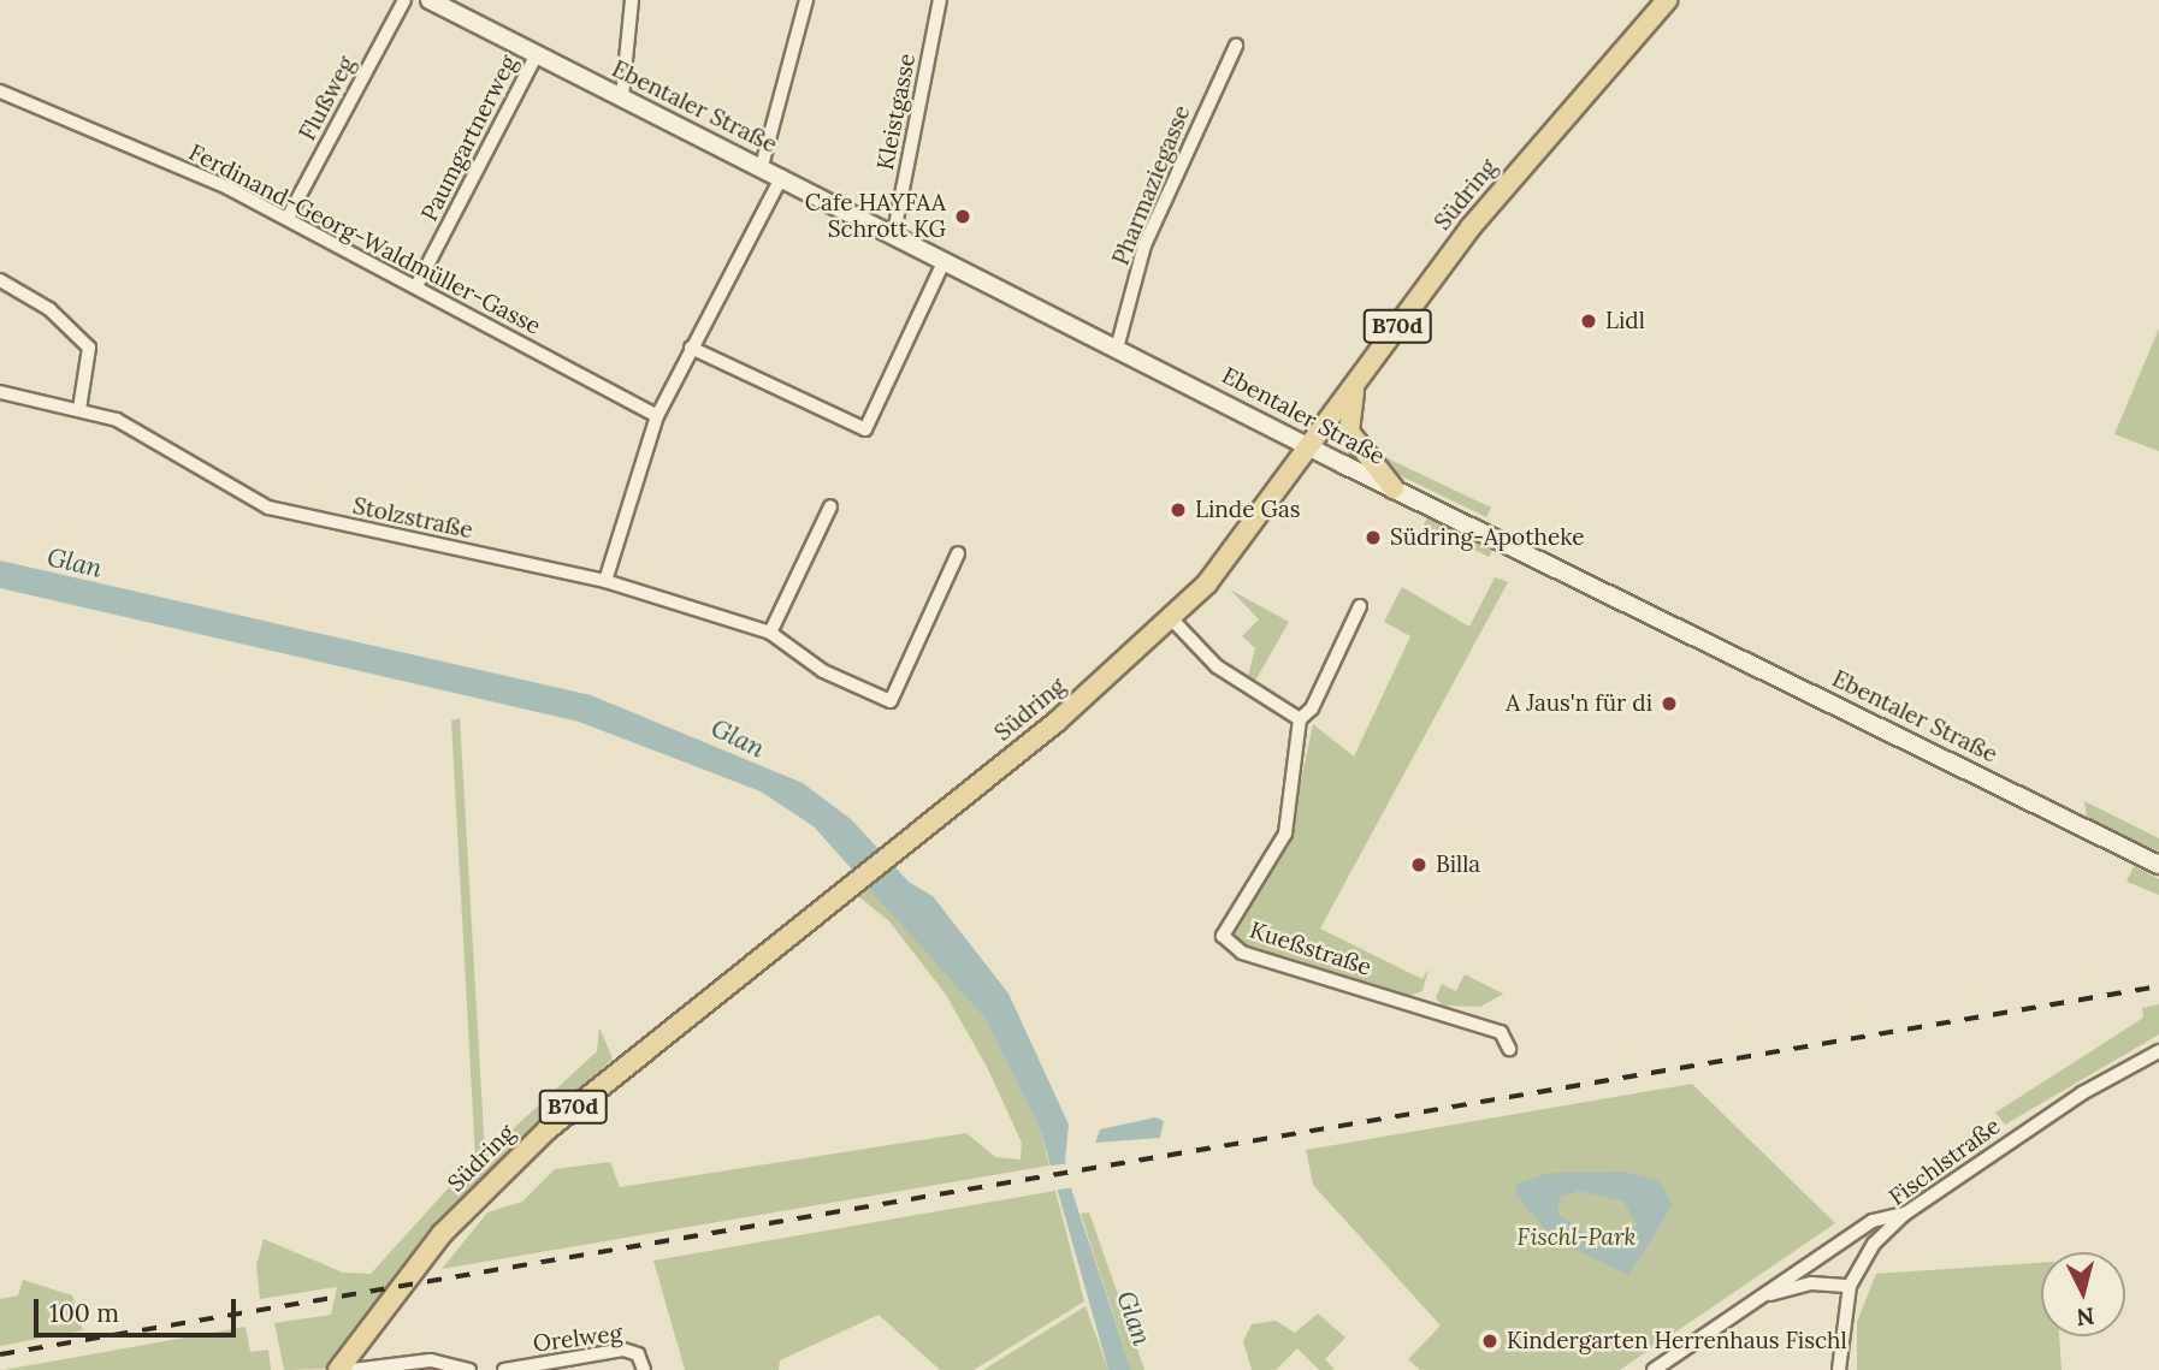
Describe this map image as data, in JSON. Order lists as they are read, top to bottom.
{
  "streets": {
    "main road": ["Ebentaler Straße", "Südring", "B70d"],
    "street": [
      "Flußweg",
      "Kleistgasse",
      "Paumgartnerweg",
      "Pharmaziegasse",
      "Ferdinand-Georg-Waldmüller-Gasse",
      "Stolzstraße",
      "Kueßstraße",
      "Fischlstraße",
      "Orelweg"
    ]
  },
  "crossings": [
    ["Flußweg", "Ferdinand-Georg-Waldmüller-Gasse"],
    ["Ebentaler Straße", "Kleistgasse"],
    ["Ebentaler Straße", "Paumgartnerweg"],
    ["Ebentaler Straße", "Pharmaziegasse"],
    ["Ebentaler Straße", "Südring"],
    ["Paumgartnerweg", "Ferdinand-Georg-Waldmüller-Gasse"]
  ],
  "water": ["Glan"],
  "parks": ["Fischl-Park"],
  "places": [
    "Cafe HAYFAA Schrott KG",
    "Lidl",
    "Linde Gas",
    "Südring-Apotheke",
    "A Jaus'n für di",
    "Billa",
    "Kindergarten Herrenhaus Fischl"
  ],
  "scale_bar": "100 m",
  "north": "bottom"
}
